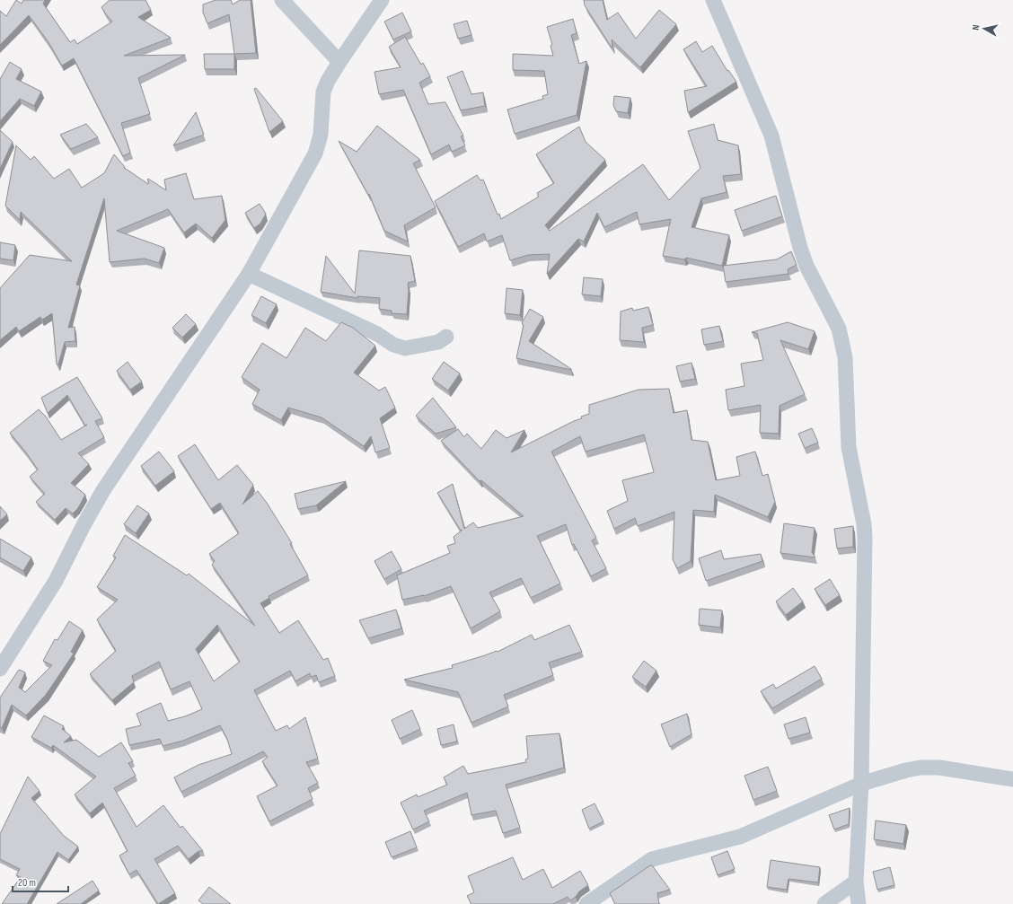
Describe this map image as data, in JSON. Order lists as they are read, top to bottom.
{
  "scale_bar": "20 m",
  "north": "left"
}
